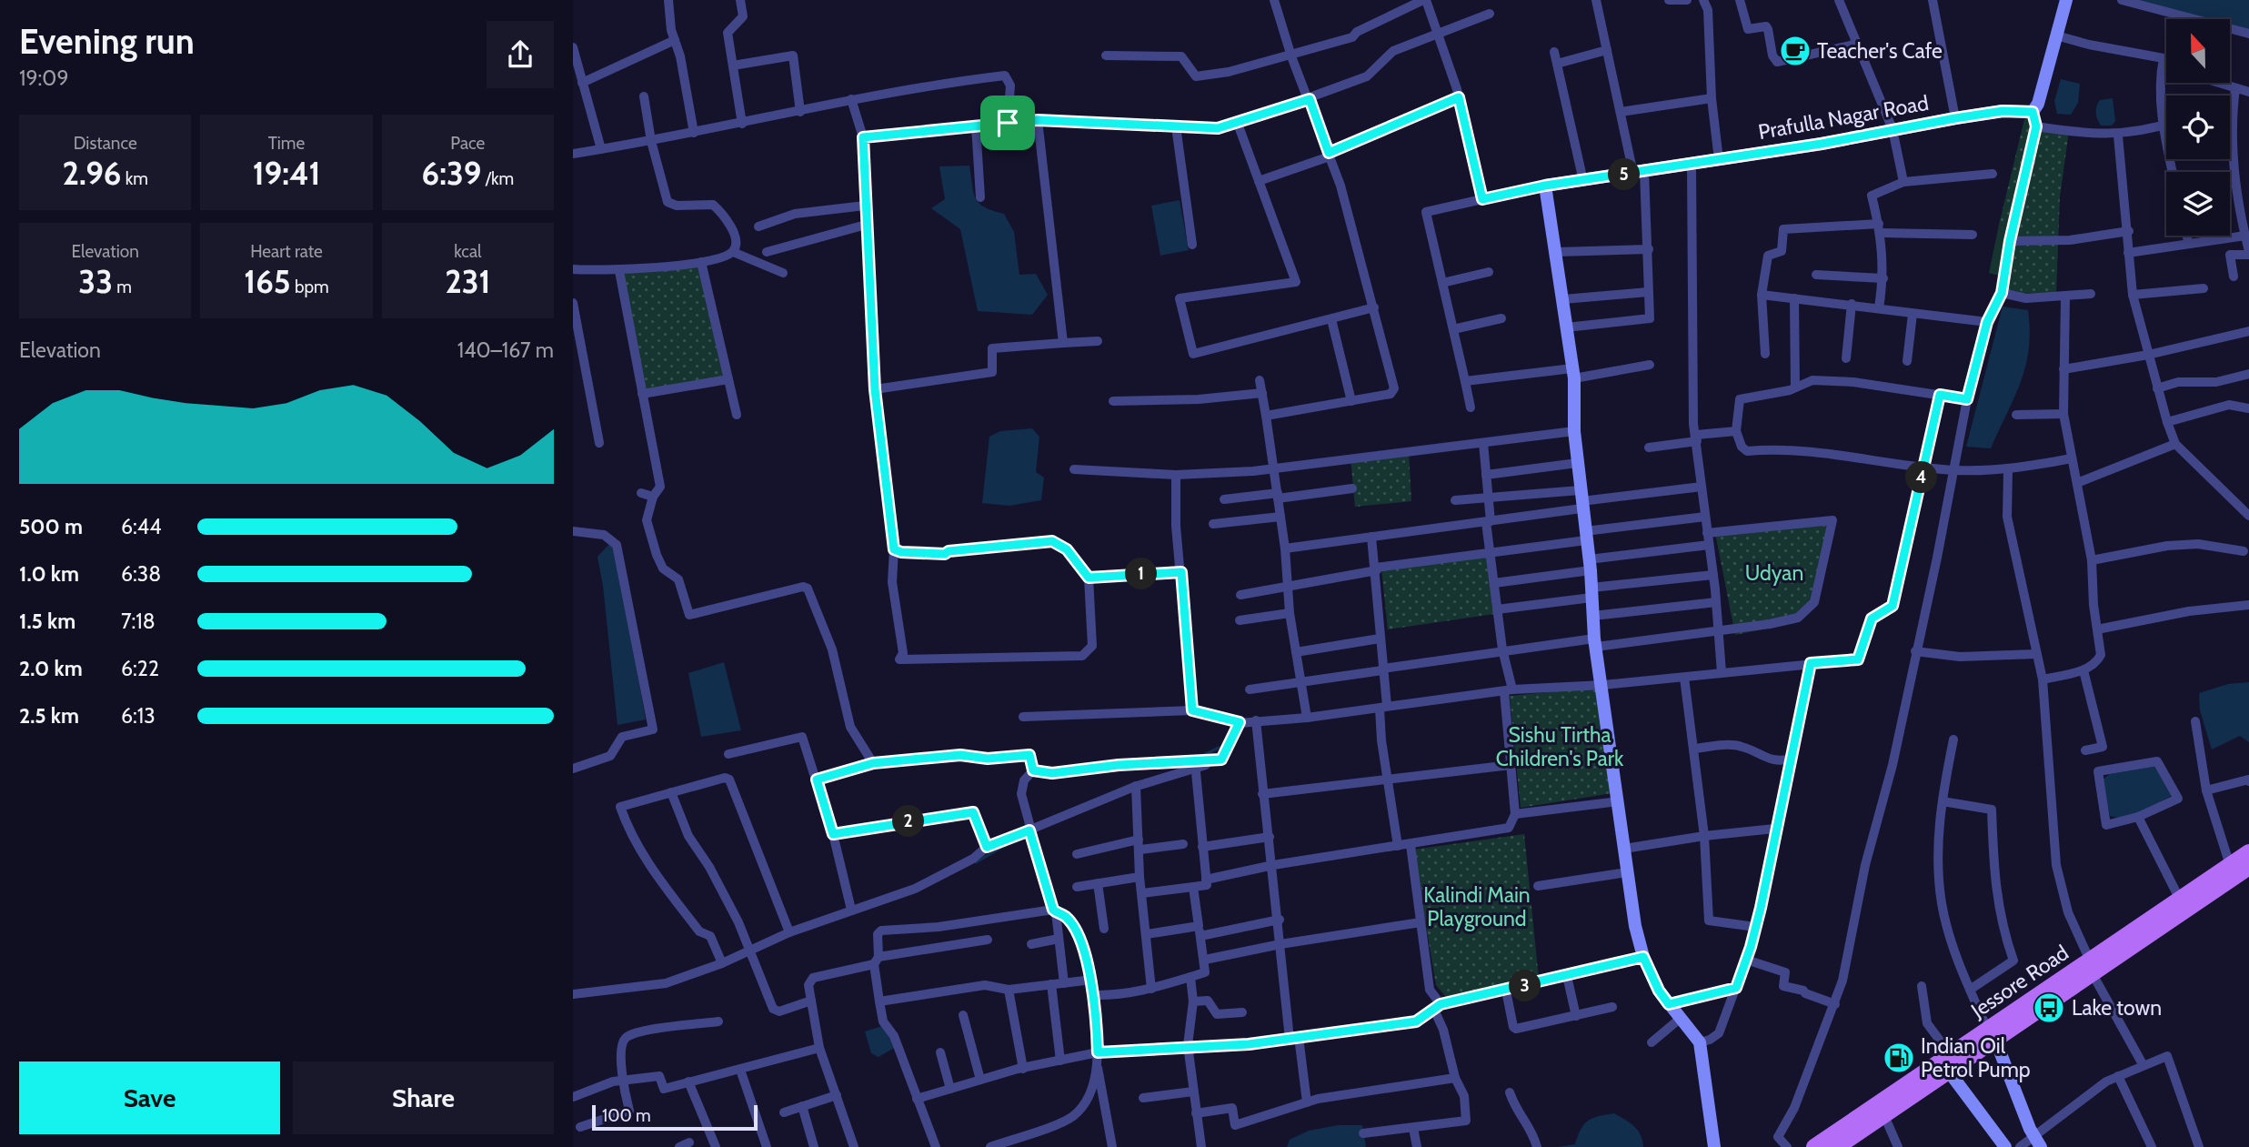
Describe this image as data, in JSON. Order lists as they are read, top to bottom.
{
  "streets": {
    "main road": ["Jessore Road"],
    "street": ["Prafulla Nagar Road"]
  },
  "parks": ["Udyan", "Sishu Tirtha Children's Park", "Kalindi Main Playground"],
  "places": {
    "cafe": ["Teacher's Cafe"],
    "bus stop": ["Lake town"],
    "fuel station": ["Indian Oil Petrol Pump"]
  },
  "scale_bar": "100 m",
  "north": "top",
  "page": {
    "heading": ["Evening run", "19:09"],
    "stats": [
      ["Distance", "2.96 km"],
      ["Time", "19:41"],
      ["Pace", "6:39 /km"],
      ["Elevation", "33 m"],
      ["Heart rate", "165 bpm"],
      ["kcal", "231"]
    ],
    "pins": [
      "5",
      "4",
      "1",
      "2",
      "3"
    ],
    "chart": ["Elevation", "140–167 m"],
    "list": [
      {
        "name": "500 m",
        "note": "6:44"
      },
      {
        "name": "1.0 km",
        "note": "6:38"
      },
      {
        "name": "1.5 km",
        "note": "7:18"
      },
      {
        "name": "2.0 km",
        "note": "6:22"
      },
      {
        "name": "2.5 km",
        "note": "6:13"
      }
    ],
    "buttons": ["Save", "Share"],
    "scale": "100 m"
  }
}
